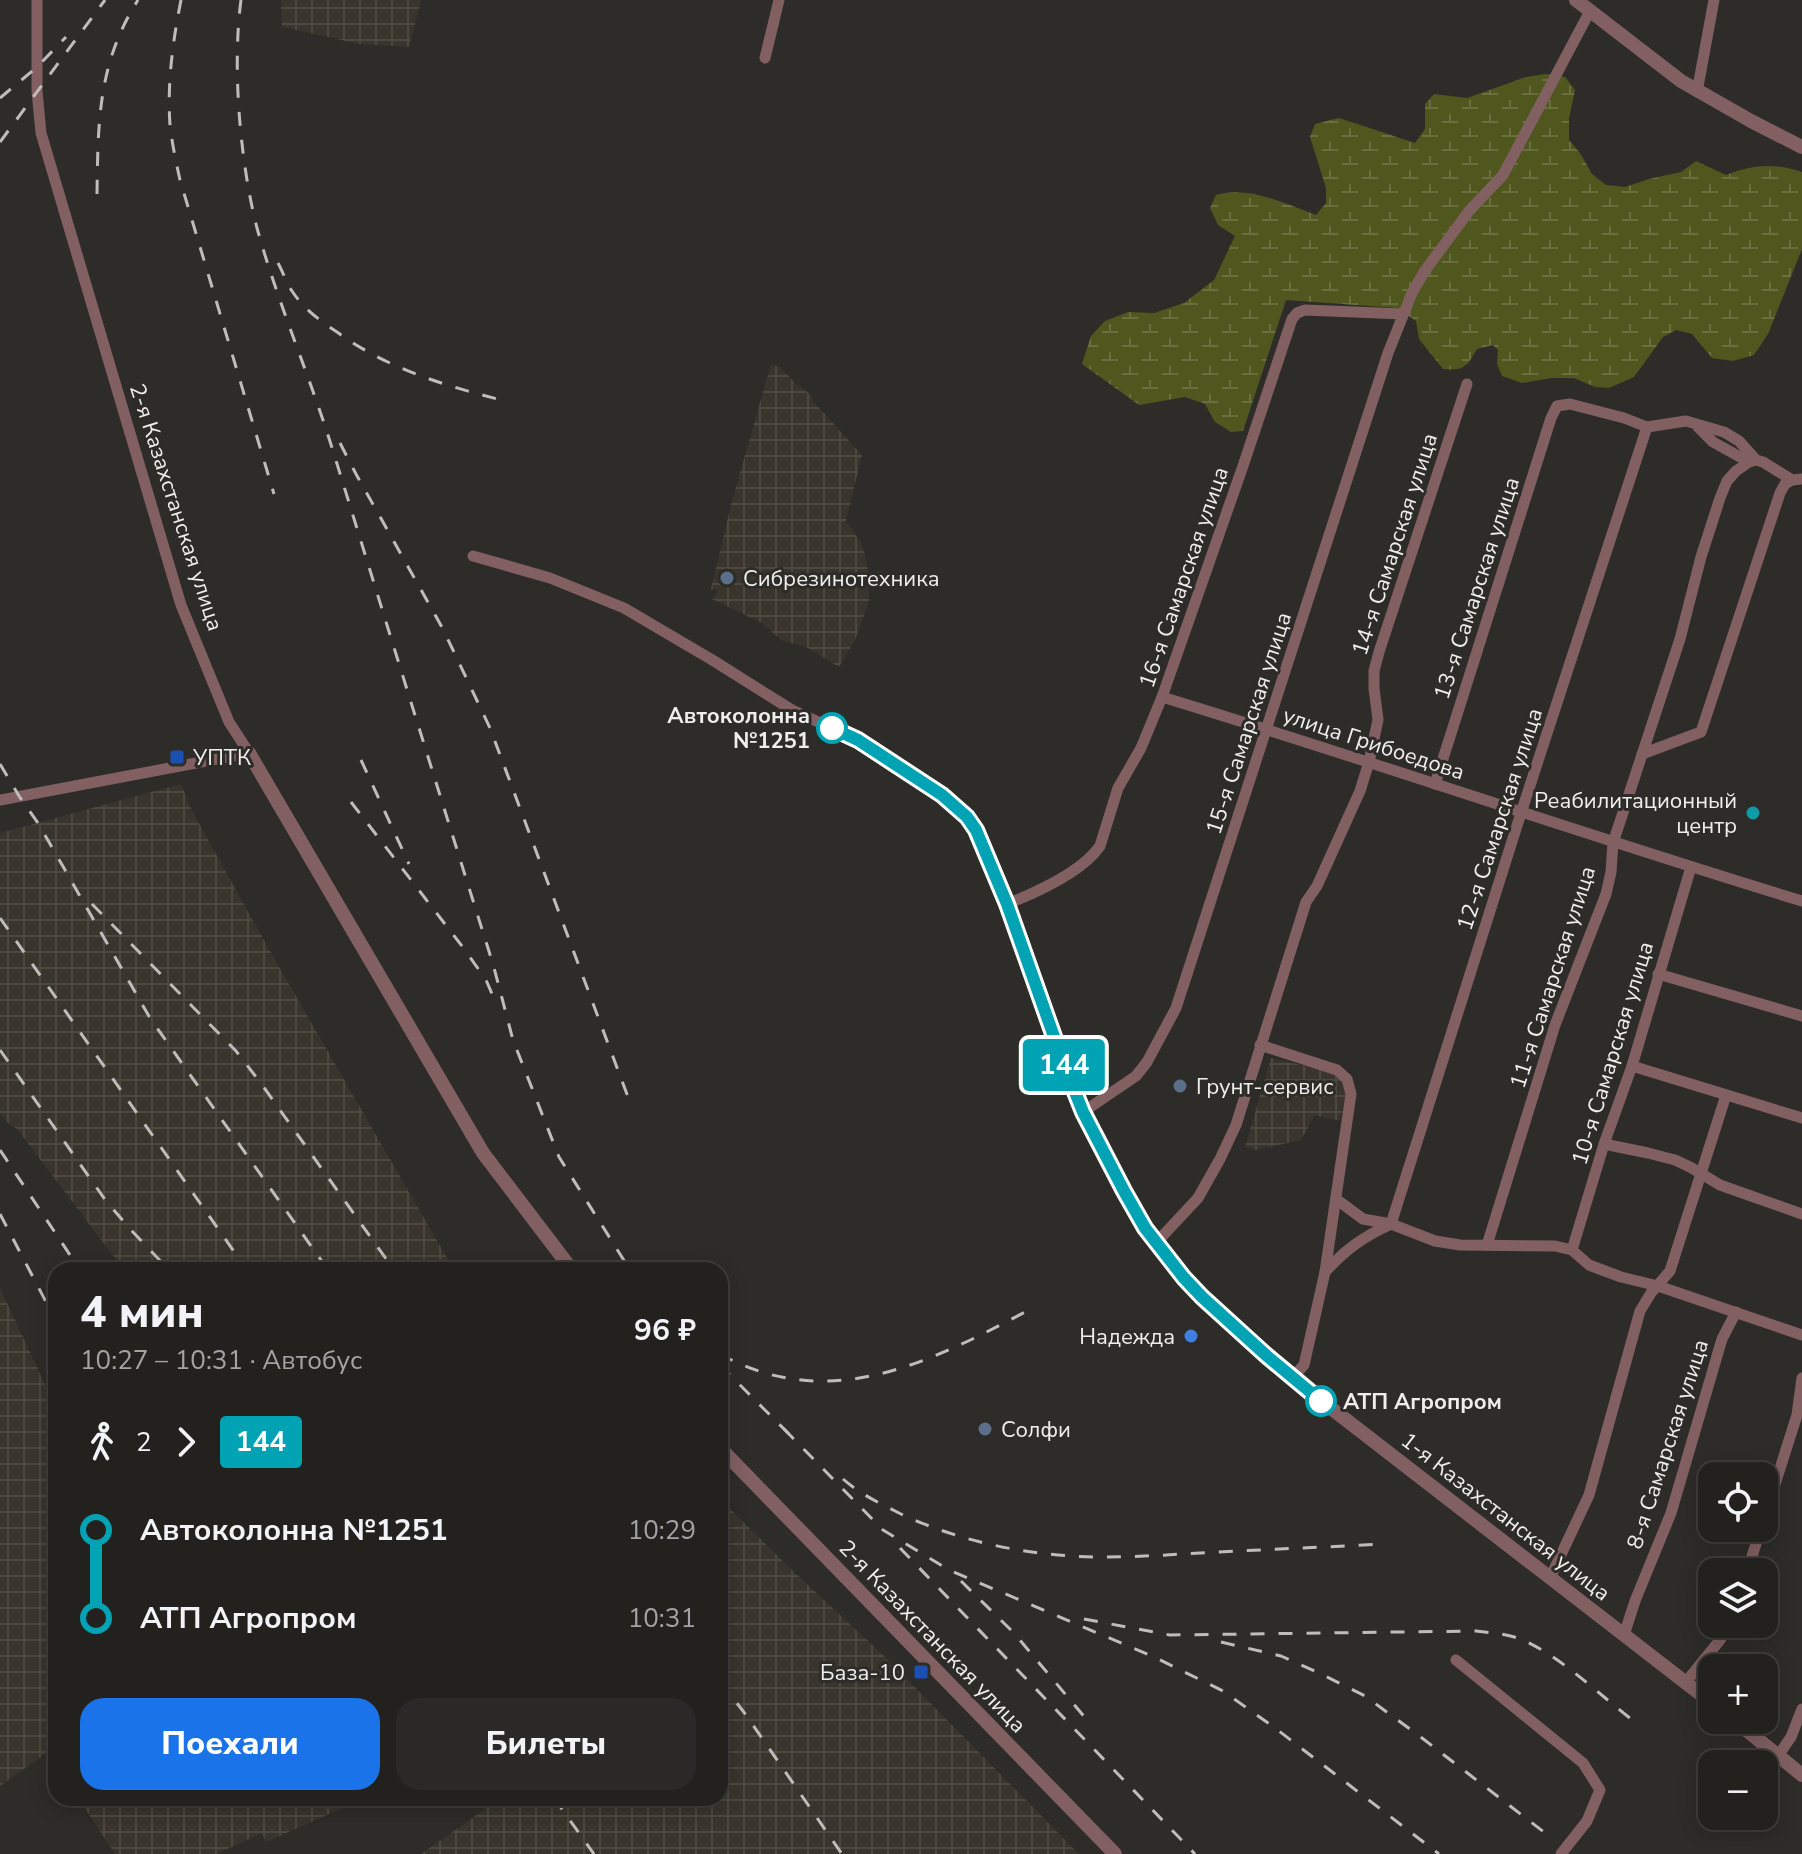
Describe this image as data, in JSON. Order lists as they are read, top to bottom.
{
  "streets": {
    "street": [
      "2-я Казахстанская улица",
      "14-я Самарская улица",
      "16-я Самарская улица",
      "13-я Самарская улица",
      "15-я Самарская улица",
      "улица Грибоедова",
      "12-я Самарская улица",
      "11-я Самарская улица",
      "10-я Самарская улица",
      "8-я Самарская улица",
      "1-я Казахстанская улица"
    ]
  },
  "crossings": [
    ["14-я Самарская улица", "улица Грибоедова"],
    ["14-я Самарская улица", "1-я Казахстанская улица"],
    ["16-я Самарская улица", "15-я Самарская улица"],
    ["16-я Самарская улица", "улица Грибоедова"],
    ["16-я Самарская улица", "1-я Казахстанская улица"],
    ["13-я Самарская улица", "улица Грибоедова"],
    ["13-я Самарская улица", "12-я Самарская улица"],
    ["15-я Самарская улица", "улица Грибоедова"],
    ["15-я Самарская улица", "1-я Казахстанская улица"],
    ["улица Грибоедова", "12-я Самарская улица"],
    ["улица Грибоедова", "11-я Самарская улица"],
    ["улица Грибоедова", "10-я Самарская улица"],
    ["8-я Самарская улица", "1-я Казахстанская улица"]
  ],
  "places": {
    "other": [
      "Сибрезинотехника",
      "Автоколонна №1251",
      "Реабилитационный центр",
      "Грунт-сервис",
      "Надежда",
      "АТП Агропром",
      "Солфи"
    ],
    "transit": ["УПТК", "База-10"]
  },
  "lines": ["bus line 144"],
  "page": {
    "on_map": "144",
    "heading": ["4 мин", "10:27 – 10:31 · Автобус", "96 ₽"],
    "legs": ["2", "144"],
    "map_buttons": ["+", "−"],
    "list": [
      {
        "name": "Автоколонна №1251",
        "value": "10:29"
      },
      {
        "name": "АТП Агропром",
        "value": "10:31"
      }
    ],
    "buttons": ["Поехали", "Билеты"]
  }
}
